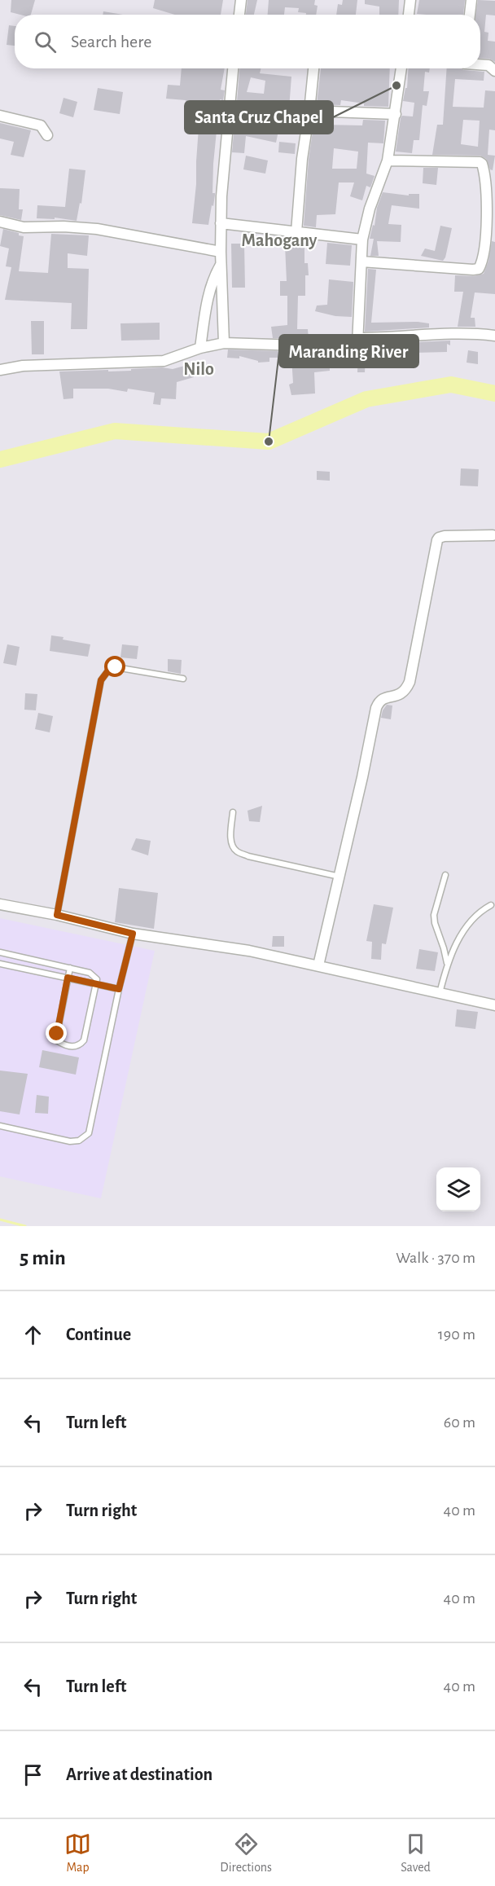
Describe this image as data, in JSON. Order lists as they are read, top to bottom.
{
  "districts": ["Mahogany", "Nilo"],
  "places": ["Santa Cruz Chapel", "Maranding River"],
  "page": {
    "search": "Search here",
    "heading": ["5 min", "Walk · 370 m"],
    "list": [
      ["Continue", "190 m"],
      ["Turn left", "60 m"],
      ["Turn right", "40 m"],
      ["Turn right", "40 m"],
      ["Turn left", "40 m"],
      "Arrive at destination"
    ],
    "nav": ["Map", "Directions", "Saved"]
  }
}
